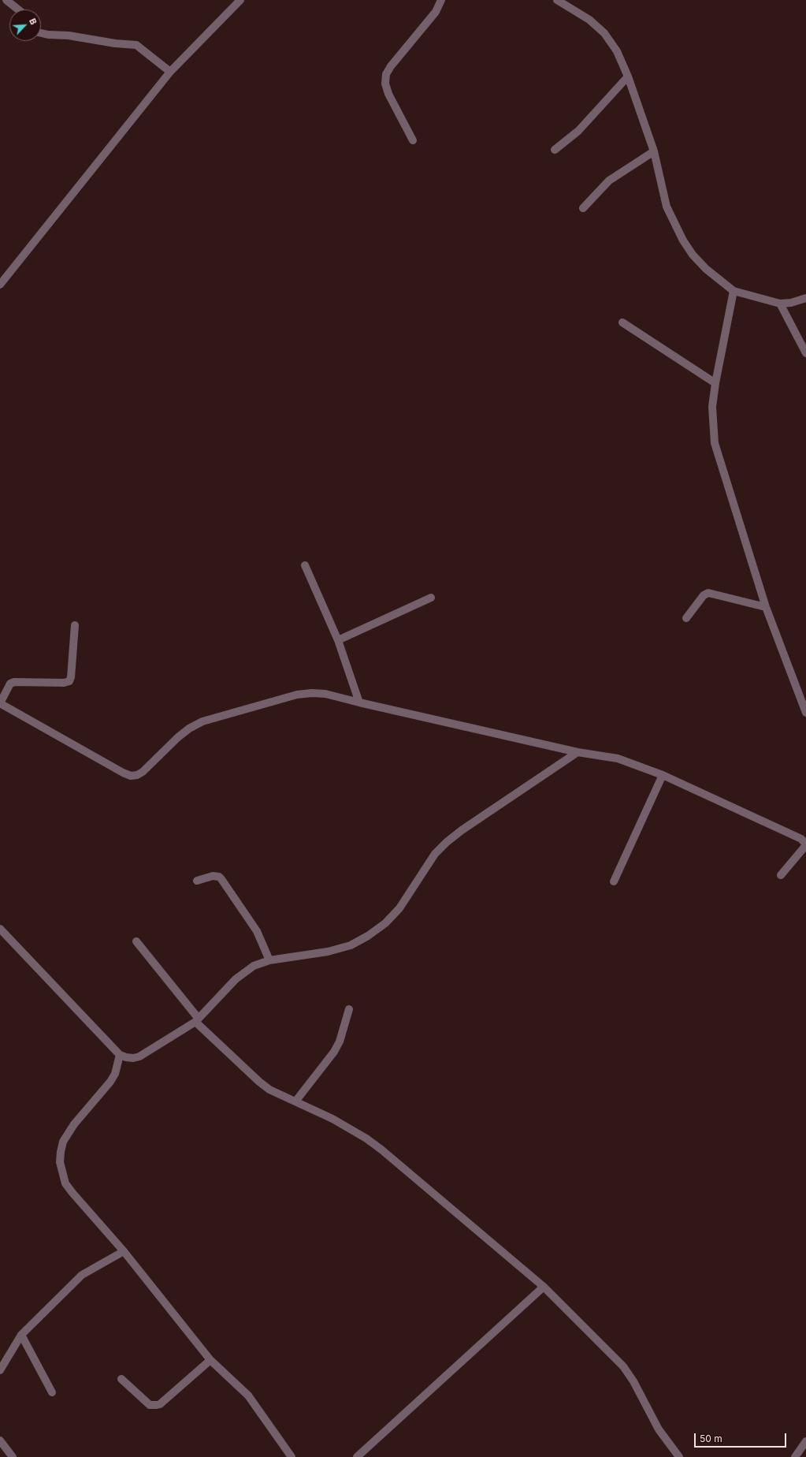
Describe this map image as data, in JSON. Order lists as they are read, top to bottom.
{
  "scale_bar": "50 m",
  "north": "top right"
}
